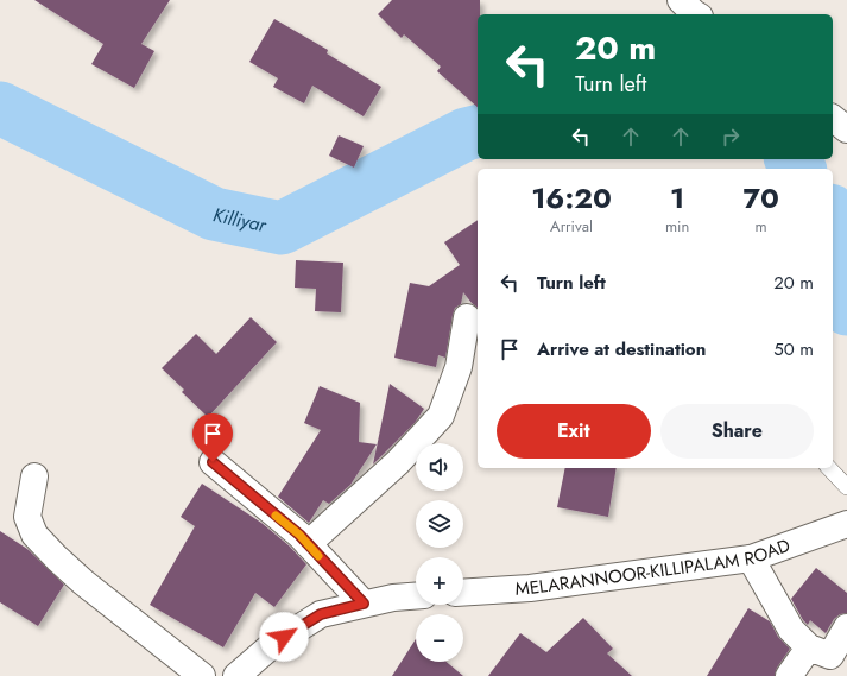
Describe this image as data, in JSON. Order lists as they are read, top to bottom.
{
  "streets": {
    "street": ["MELARANNOOR-KILLIPALAM ROAD"]
  },
  "water": ["Killiyar"],
  "page": {
    "turn": ["20 m", "Turn left"],
    "eta": [
      "16:20",
      "Arrival",
      "1",
      "min",
      "70",
      "m"
    ],
    "list": [
      {
        "name": "Turn left",
        "value": "20 m"
      },
      {
        "name": "Arrive at destination",
        "value": "50 m"
      }
    ],
    "buttons": ["Exit", "Share"],
    "map_buttons": ["+", "−"]
  }
}
